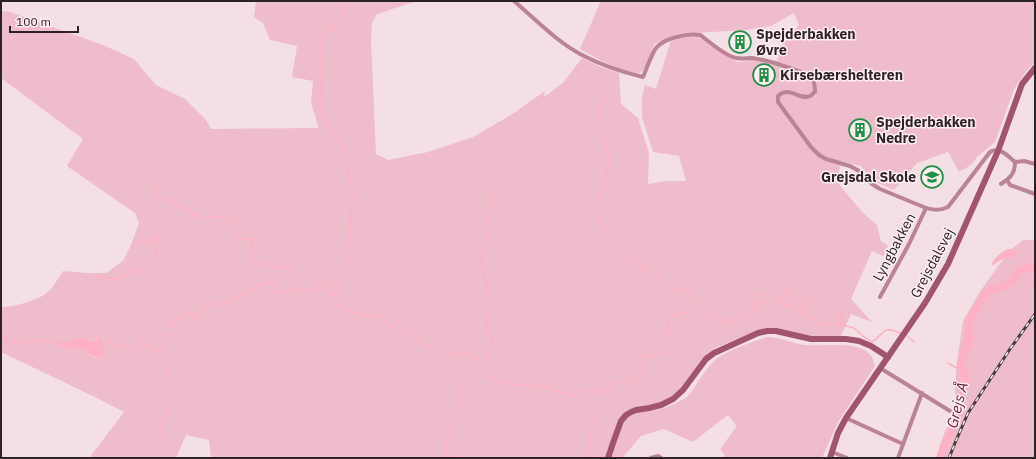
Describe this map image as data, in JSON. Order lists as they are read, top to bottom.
{
  "streets": {
    "street": ["Lyngbakken", "Grejsdalsvej"]
  },
  "water": ["Grejs Å"],
  "places": {
    "building": ["Spejderbakken Øvre", "Kirsebærshelteren", "Spejderbakken Nedre"],
    "school or university": ["Grejsdal Skole"]
  },
  "scale_bar": "100 m"
}
